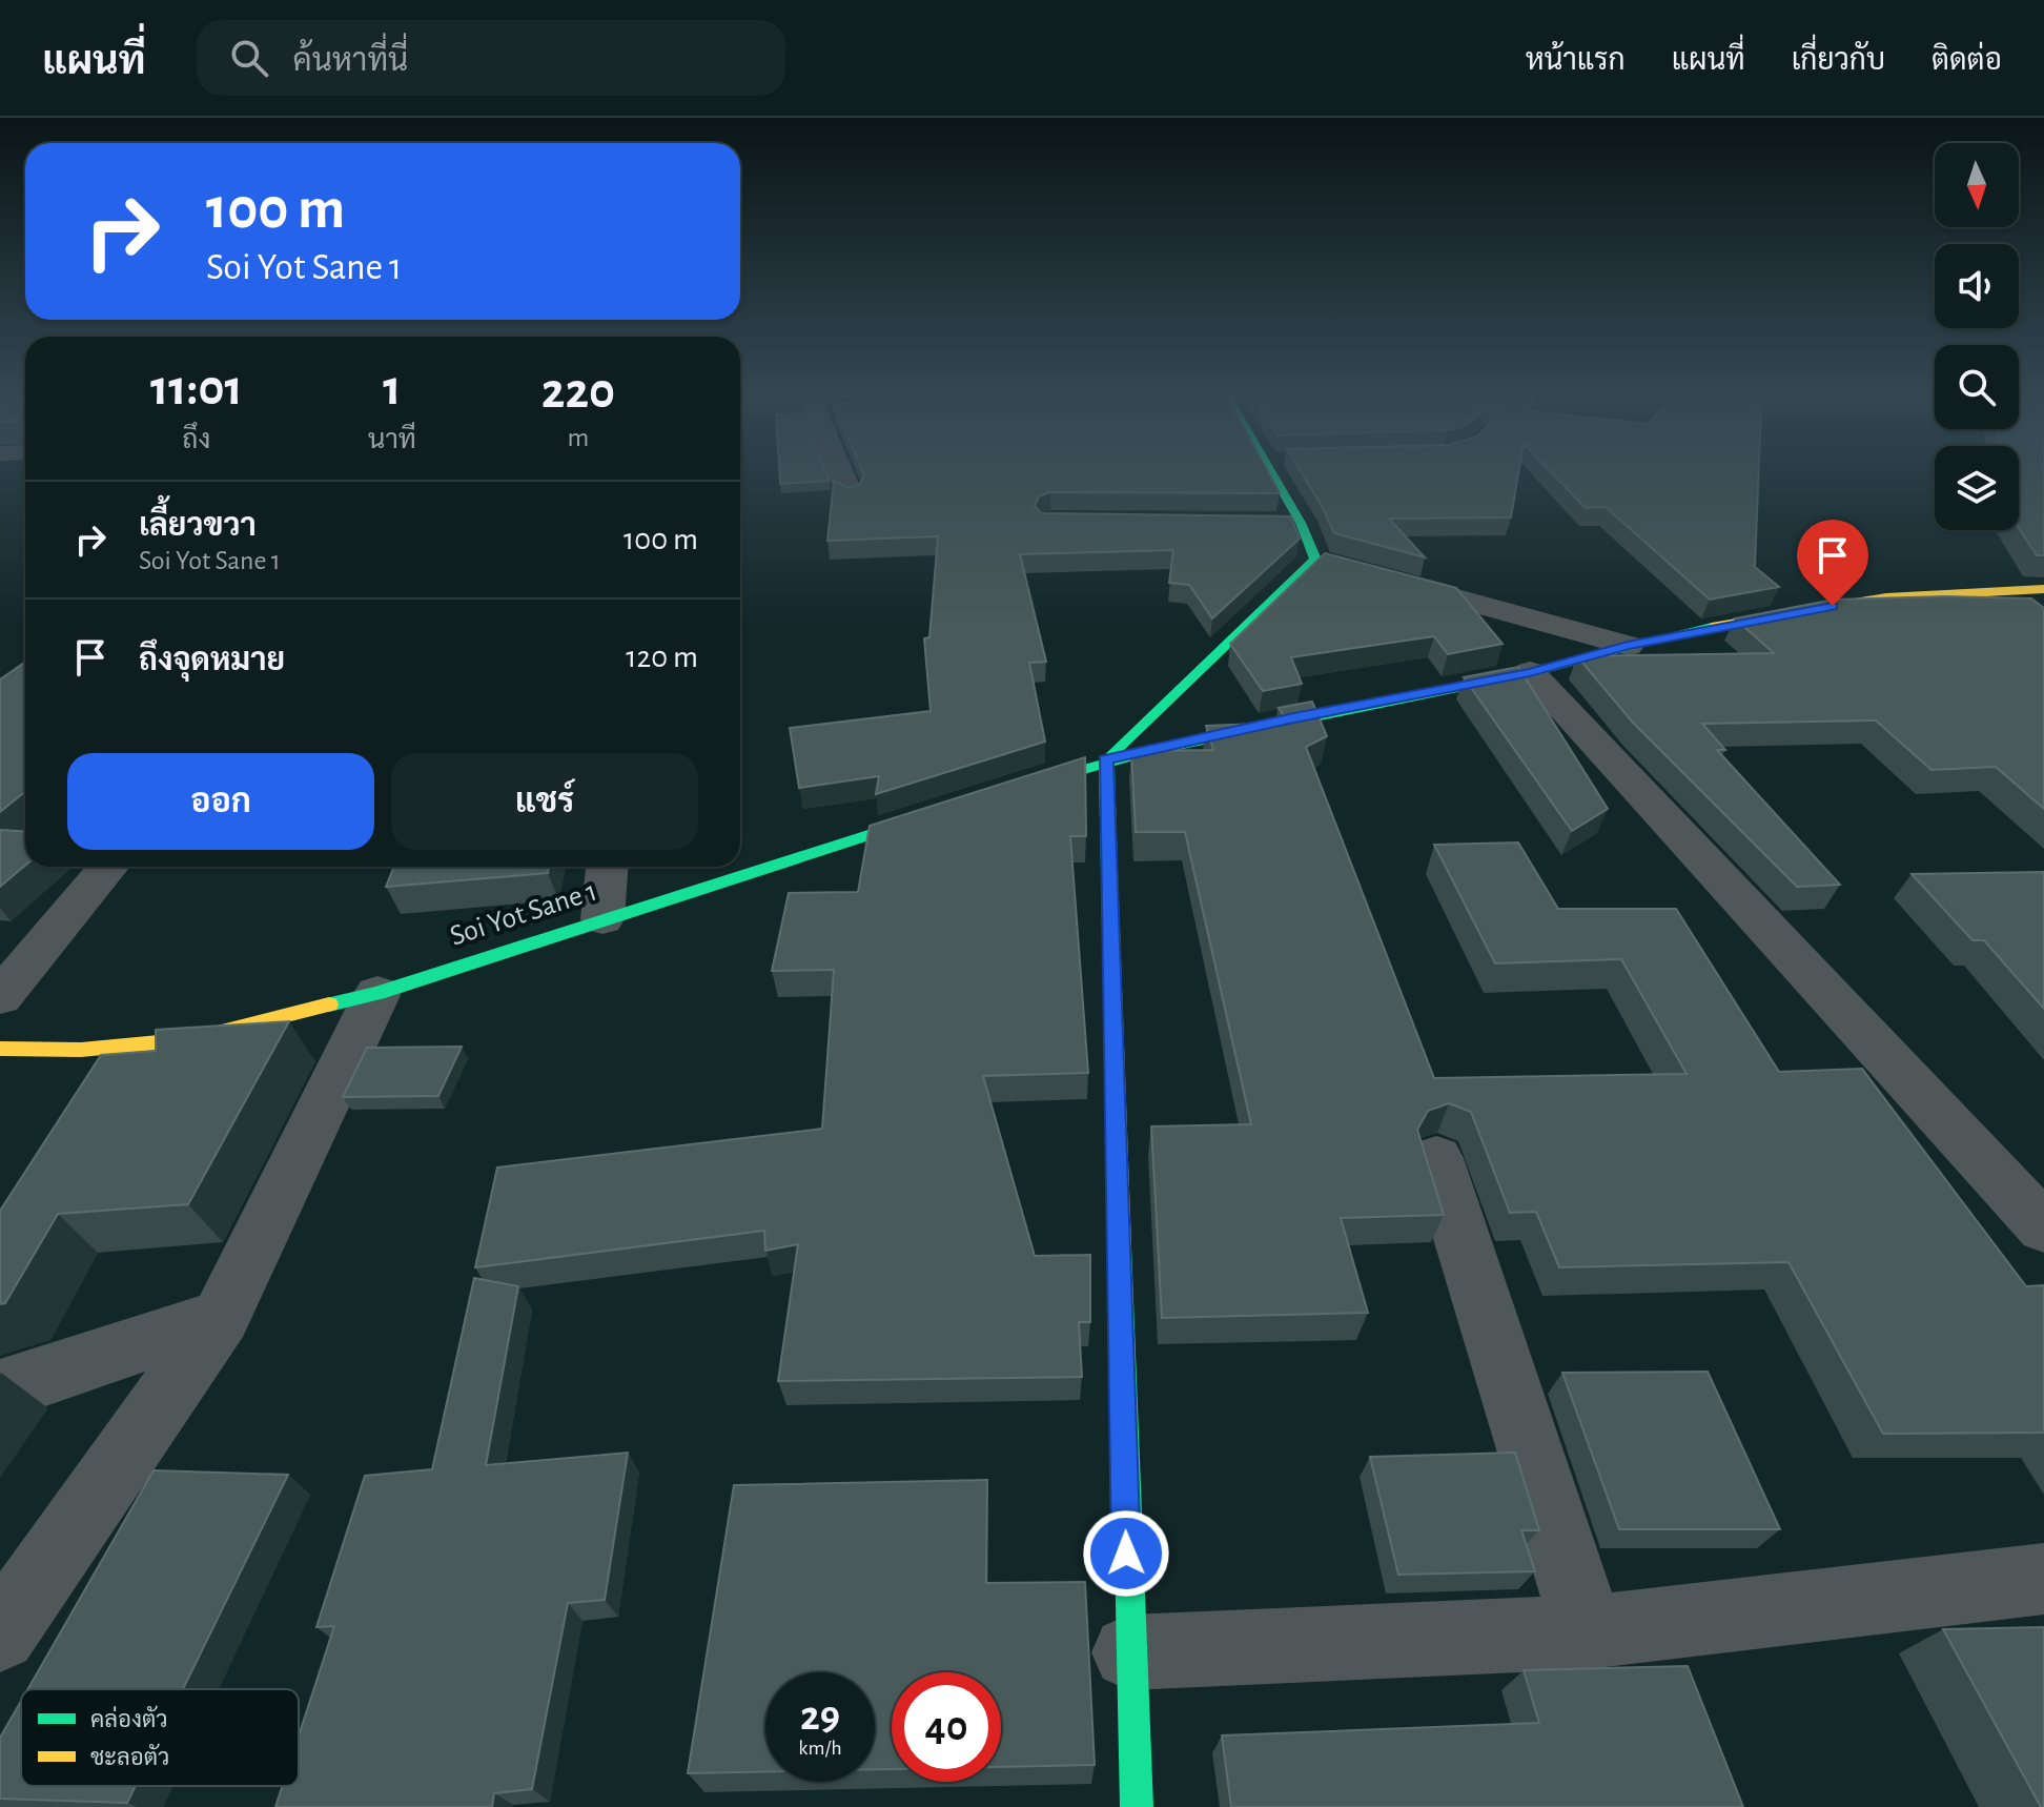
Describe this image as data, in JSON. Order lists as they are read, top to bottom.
{
  "streets": {
    "street": ["Soi Yot Sane 1"]
  },
  "legend": ["คล่องตัว", "ชะลอตัว"],
  "north": "bottom",
  "page": {
    "header": "แผนที่",
    "search": "ค้นหาที่นี่",
    "nav": [
      "หน้าแรก",
      "แผนที่",
      "เกี่ยวกับ",
      "ติดต่อ"
    ],
    "turn": ["100 m", "Soi Yot Sane 1"],
    "eta": [
      "11:01",
      "ถึง",
      "1",
      "นาที",
      "220",
      "m"
    ],
    "list": [
      {
        "name": "เลี้ยวขวา",
        "note": "Soi Yot Sane 1",
        "value": "100 m"
      },
      {
        "name": "ถึงจุดหมาย",
        "value": "120 m"
      }
    ],
    "buttons": ["ออก", "แชร์"],
    "speed": "29 km/h",
    "limit": "40"
  }
}
